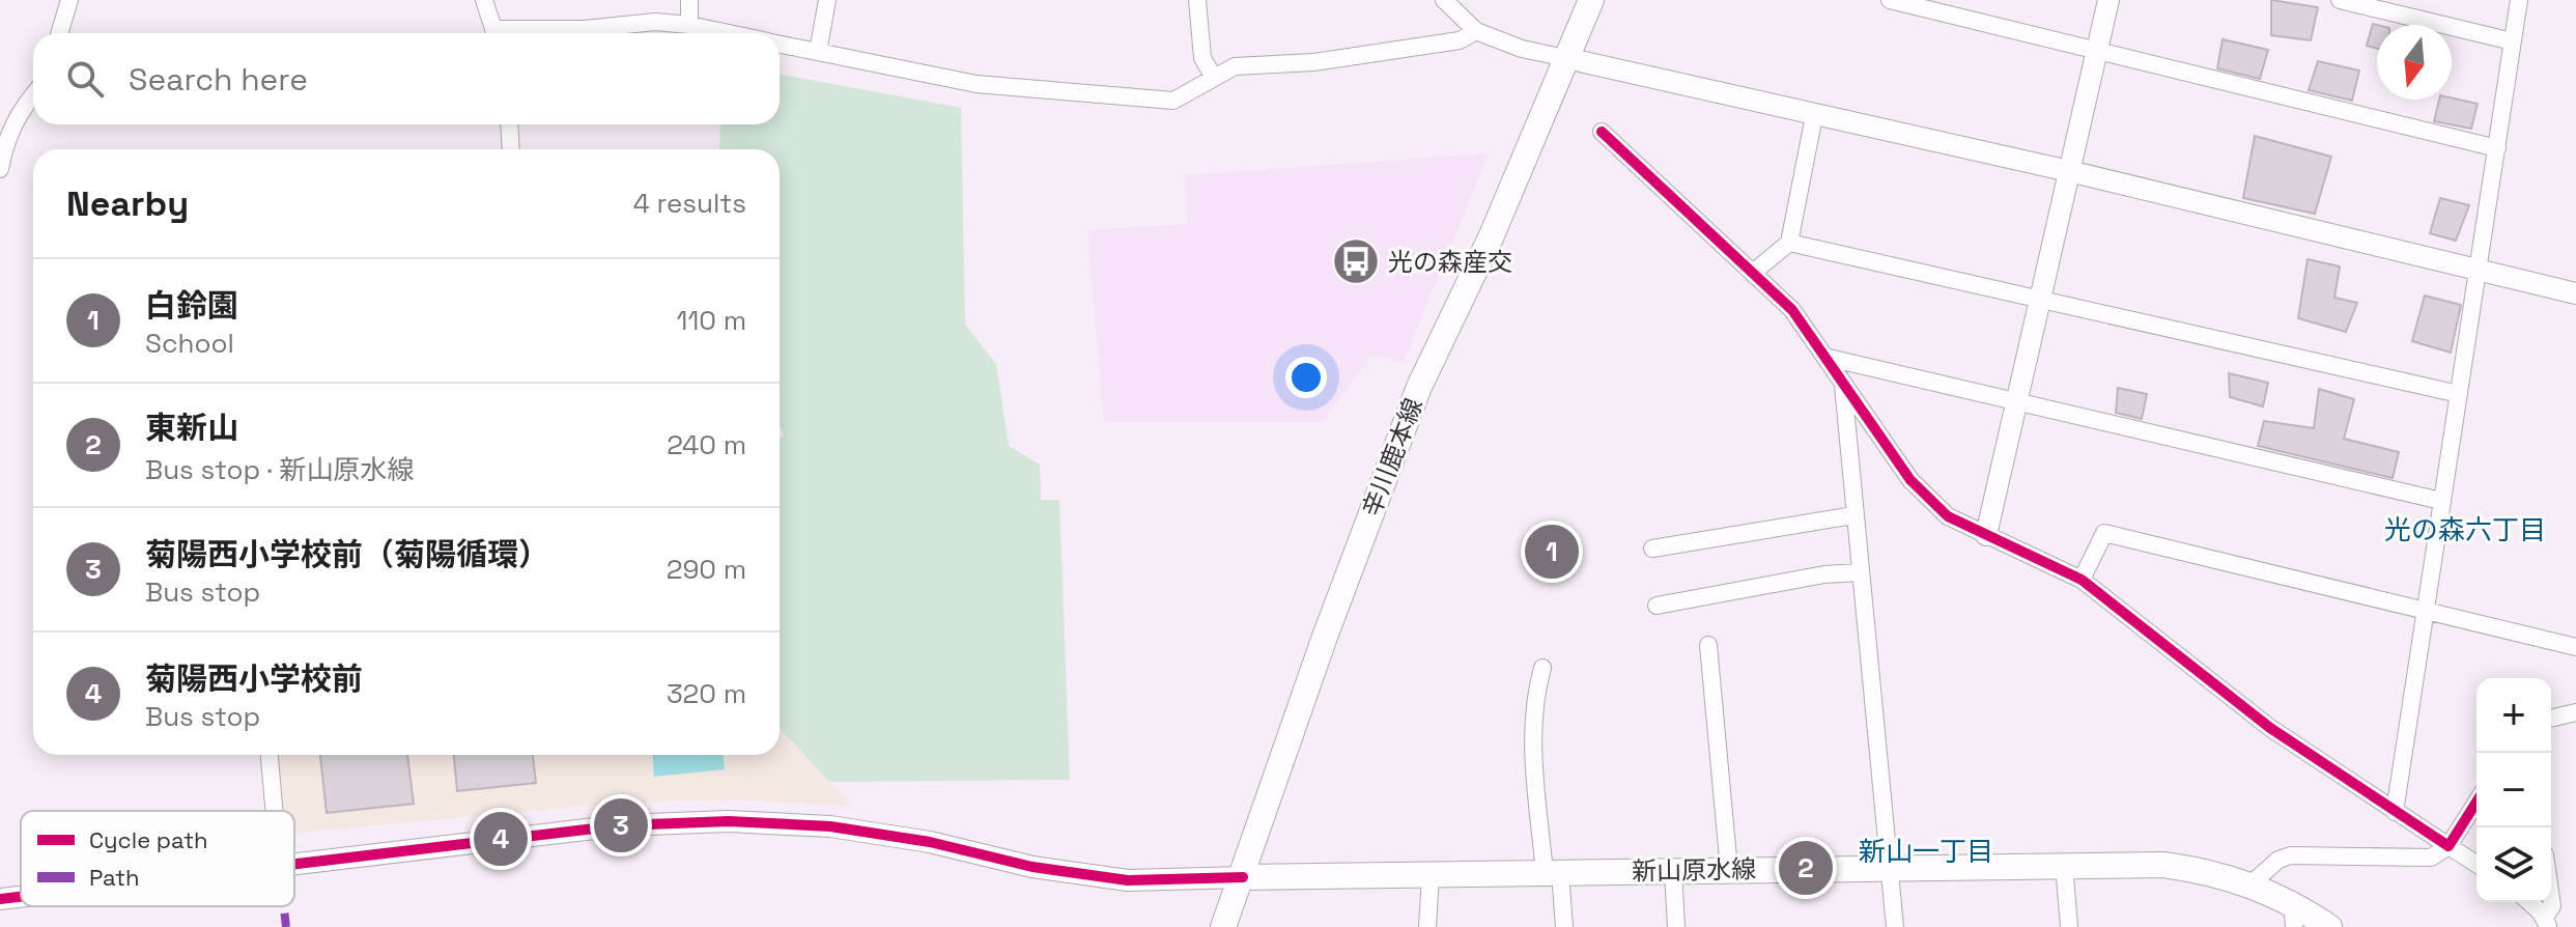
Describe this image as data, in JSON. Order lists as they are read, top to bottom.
{
  "streets": {
    "main road": ["辛川鹿本線", "新山原水線"]
  },
  "crossings": [
    ["辛川鹿本線", "新山原水線"]
  ],
  "districts": ["光の森六丁目", "新山一丁目"],
  "places": {
    "bus stop": ["光の森産交"]
  },
  "legend": ["Cycle path", "Path"],
  "north": "bottom",
  "page": {
    "search": "Search here",
    "heading": ["Nearby", "4 results"],
    "list": [
      {
        "mark": "1",
        "name": "白鈴園",
        "note": "School",
        "value": "110 m"
      },
      {
        "mark": "2",
        "name": "東新山",
        "note": "Bus stop · 新山原水線",
        "value": "240 m"
      },
      {
        "mark": "3",
        "name": "菊陽西小学校前（菊陽循環）",
        "note": "Bus stop",
        "value": "290 m"
      },
      {
        "mark": "4",
        "name": "菊陽西小学校前",
        "note": "Bus stop",
        "value": "320 m"
      }
    ],
    "pins": [
      "1",
      "3",
      "4",
      "2"
    ],
    "map_buttons": ["+", "−"]
  }
}
